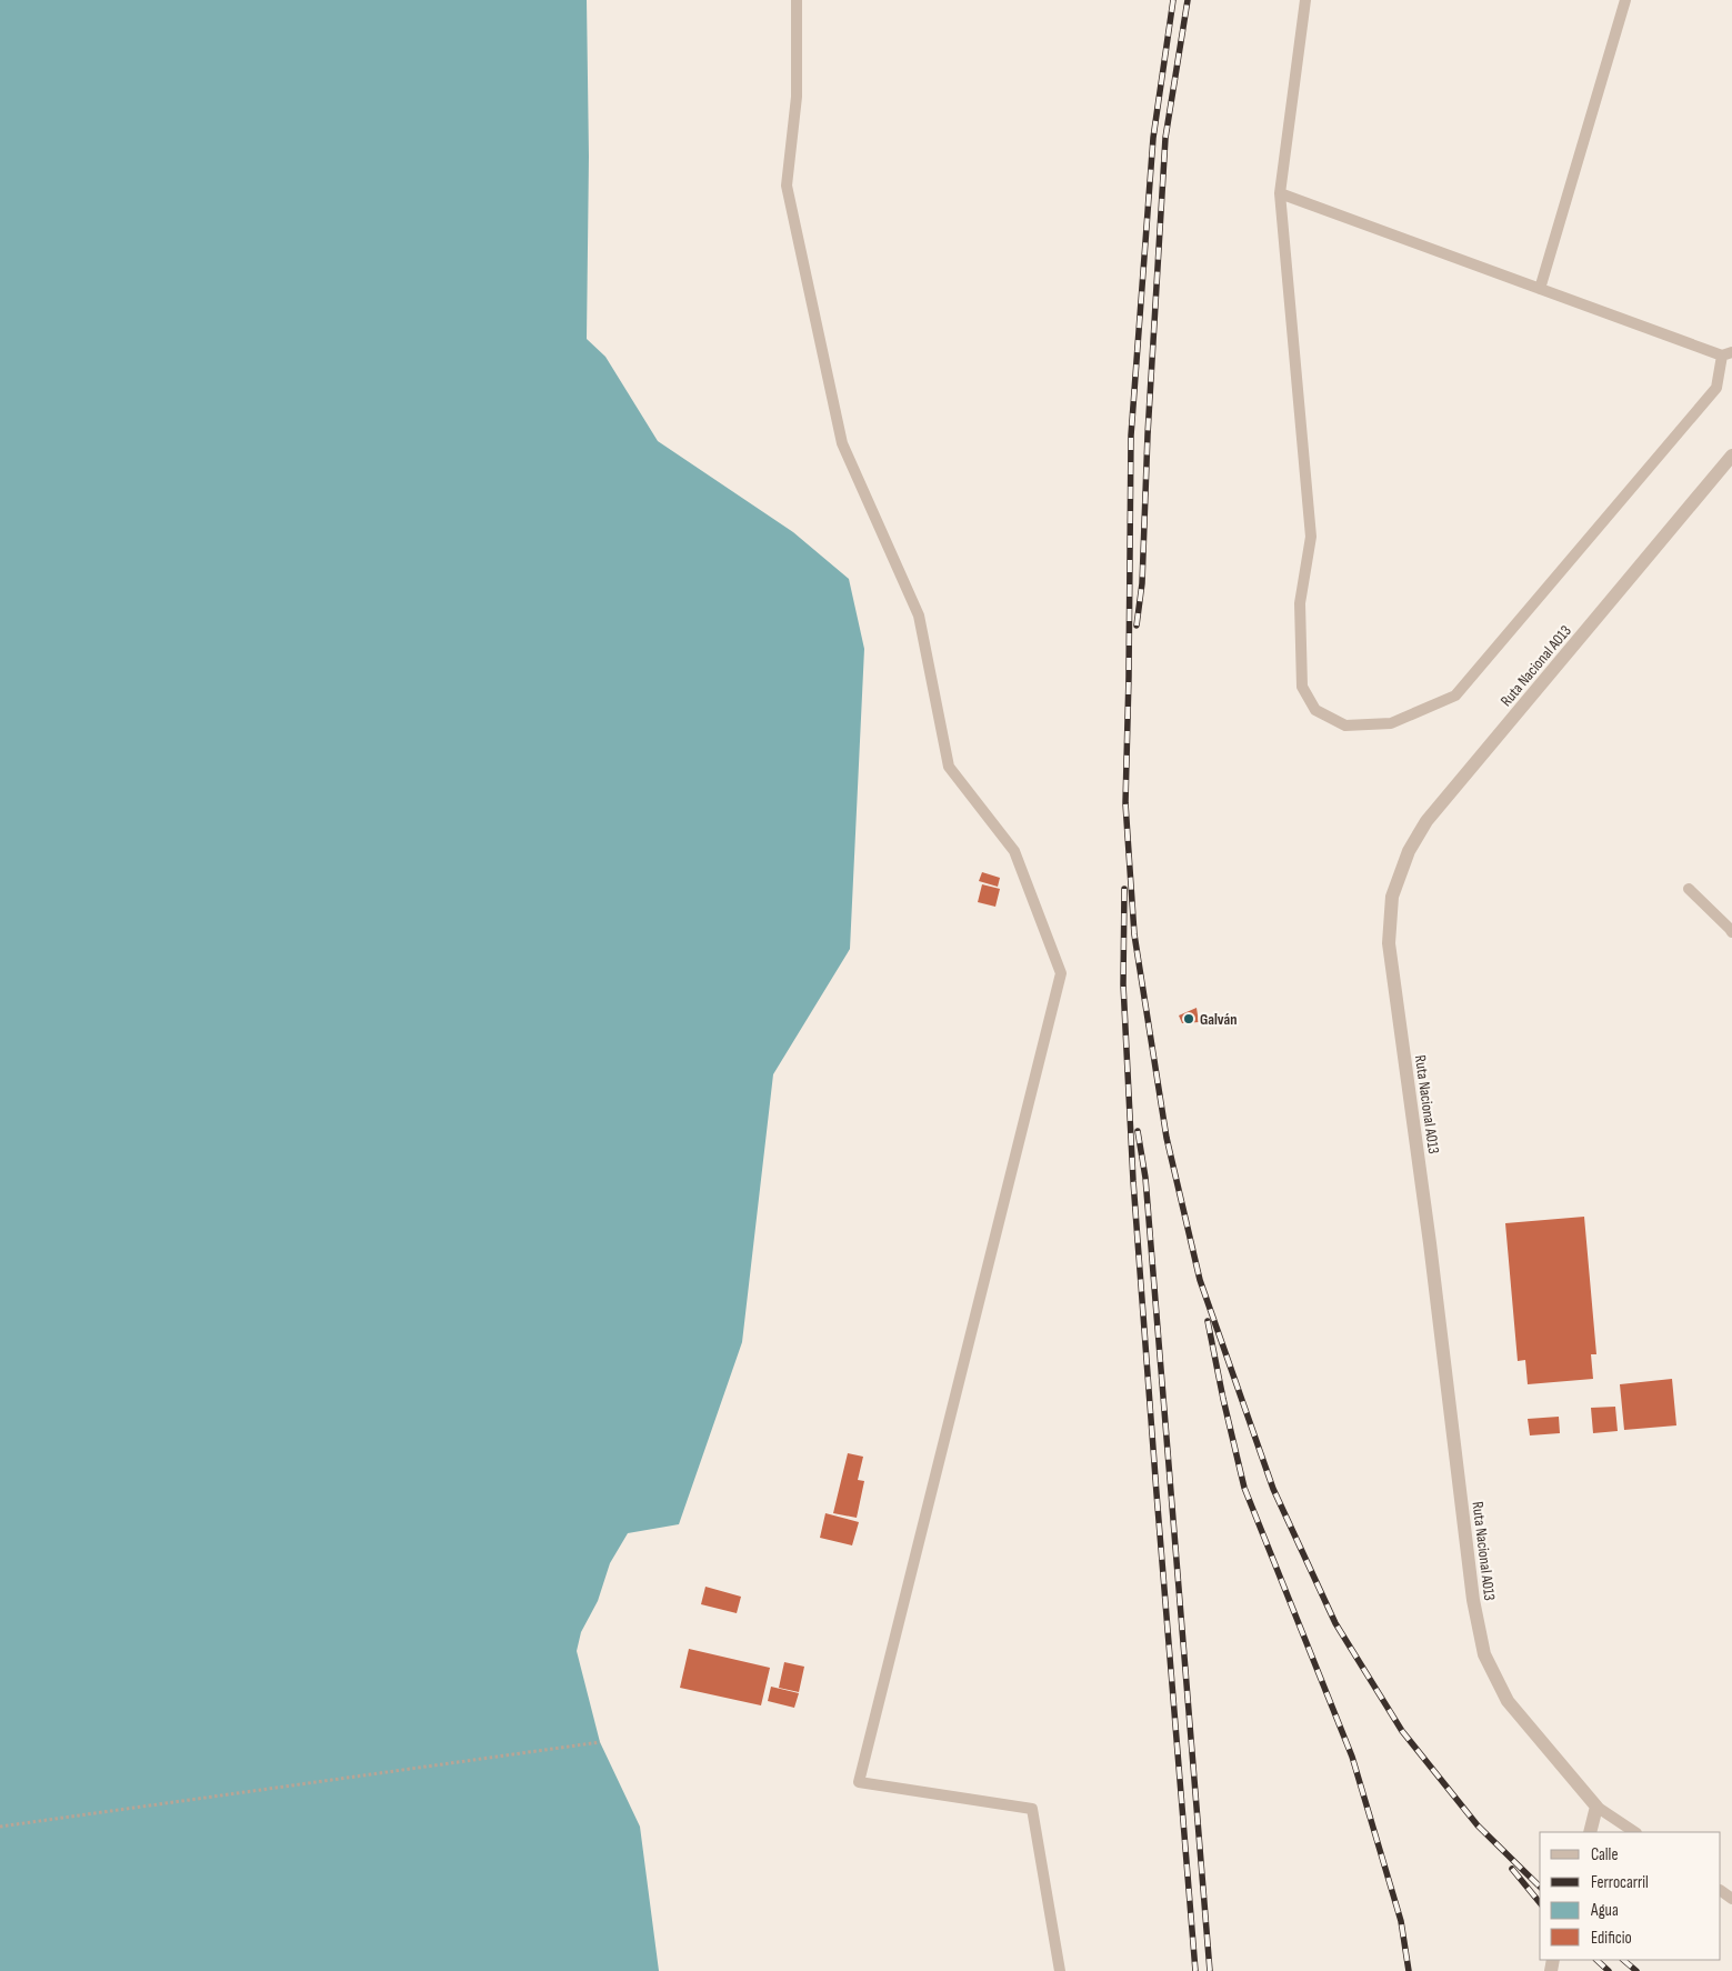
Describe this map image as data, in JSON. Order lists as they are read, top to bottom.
{
  "streets": {
    "street": ["Ruta Nacional A013"]
  },
  "places": ["Galván"],
  "legend": [
    "Calle",
    "Ferrocarril",
    "Agua",
    "Edificio"
  ]
}
